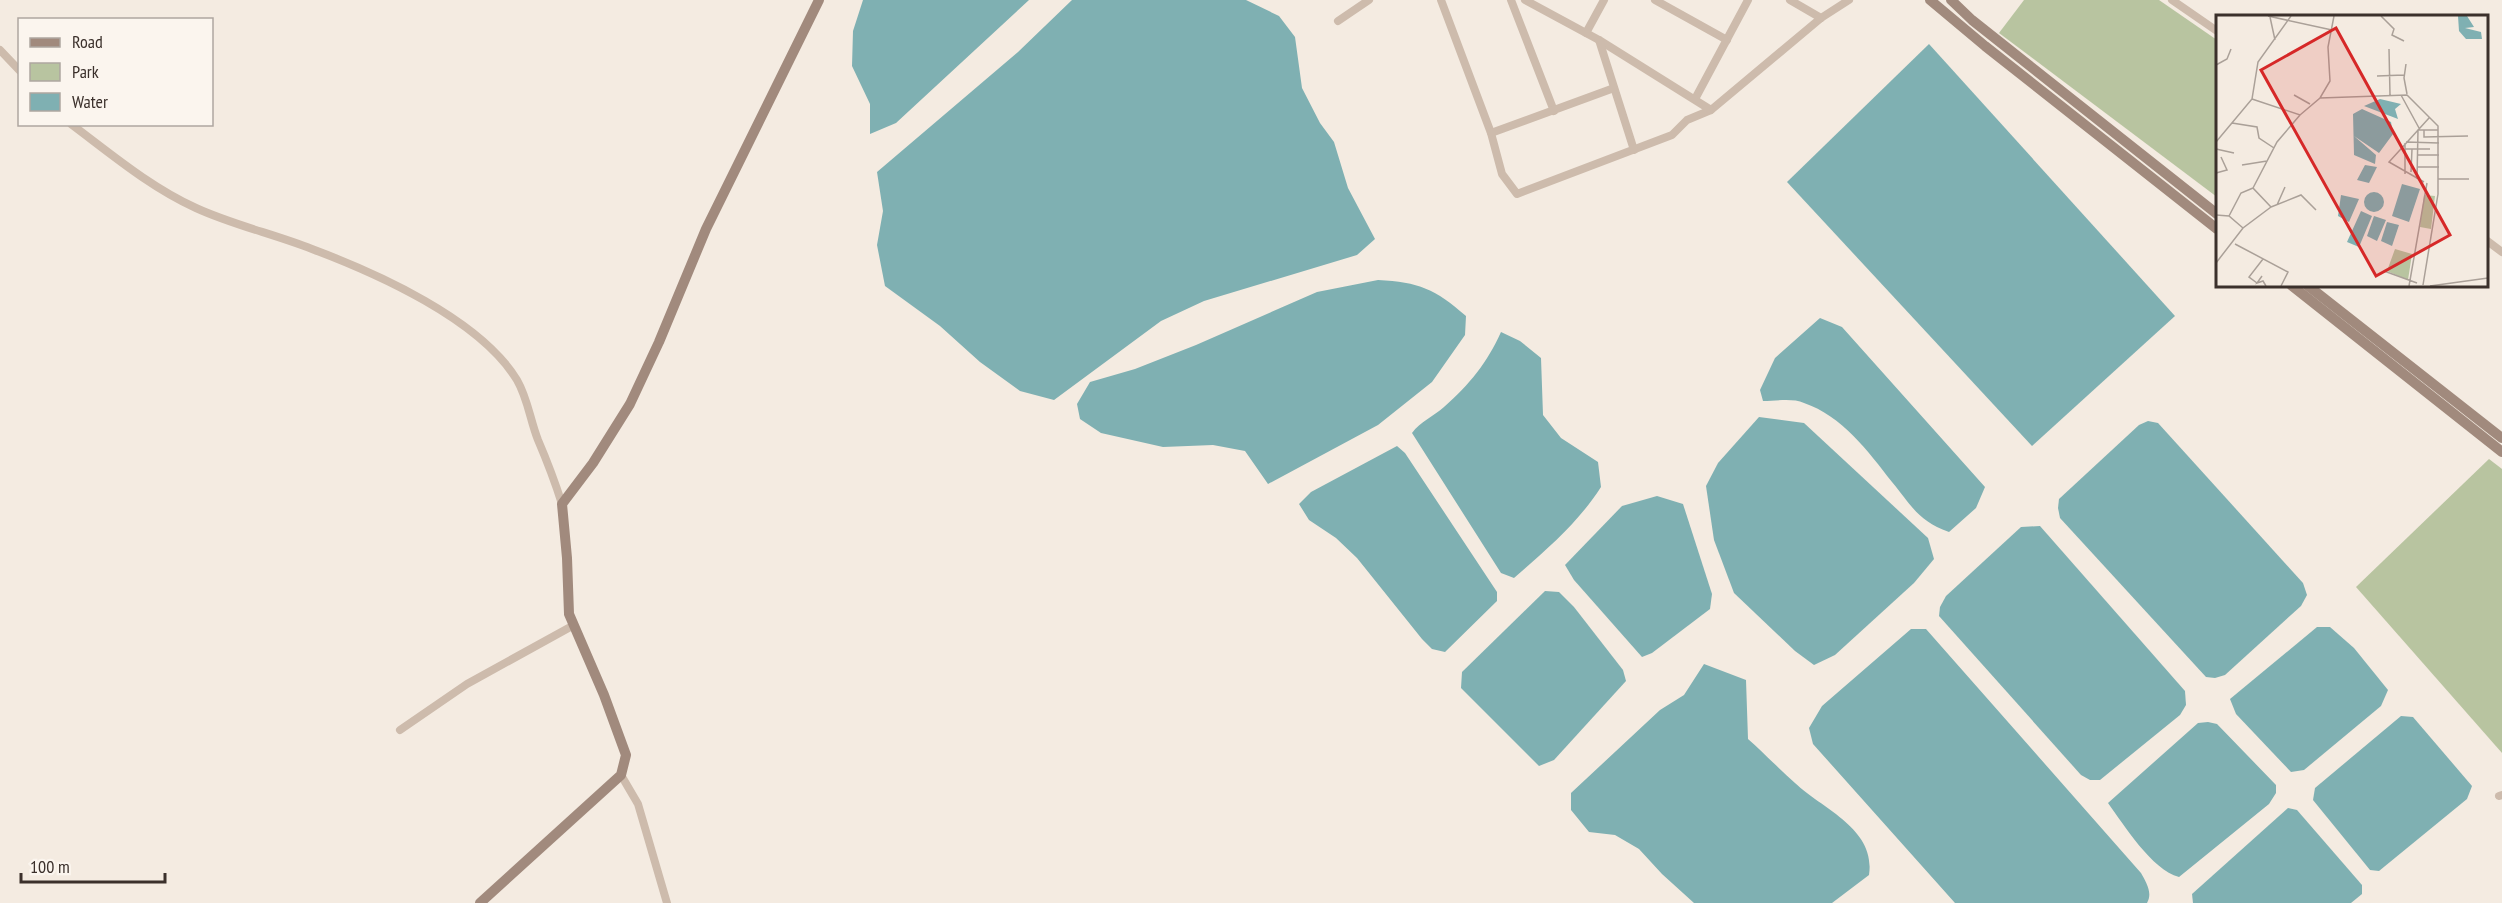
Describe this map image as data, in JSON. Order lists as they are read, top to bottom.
{
  "legend": ["Road", "Park", "Water"],
  "scale_bar": "100 m"
}
